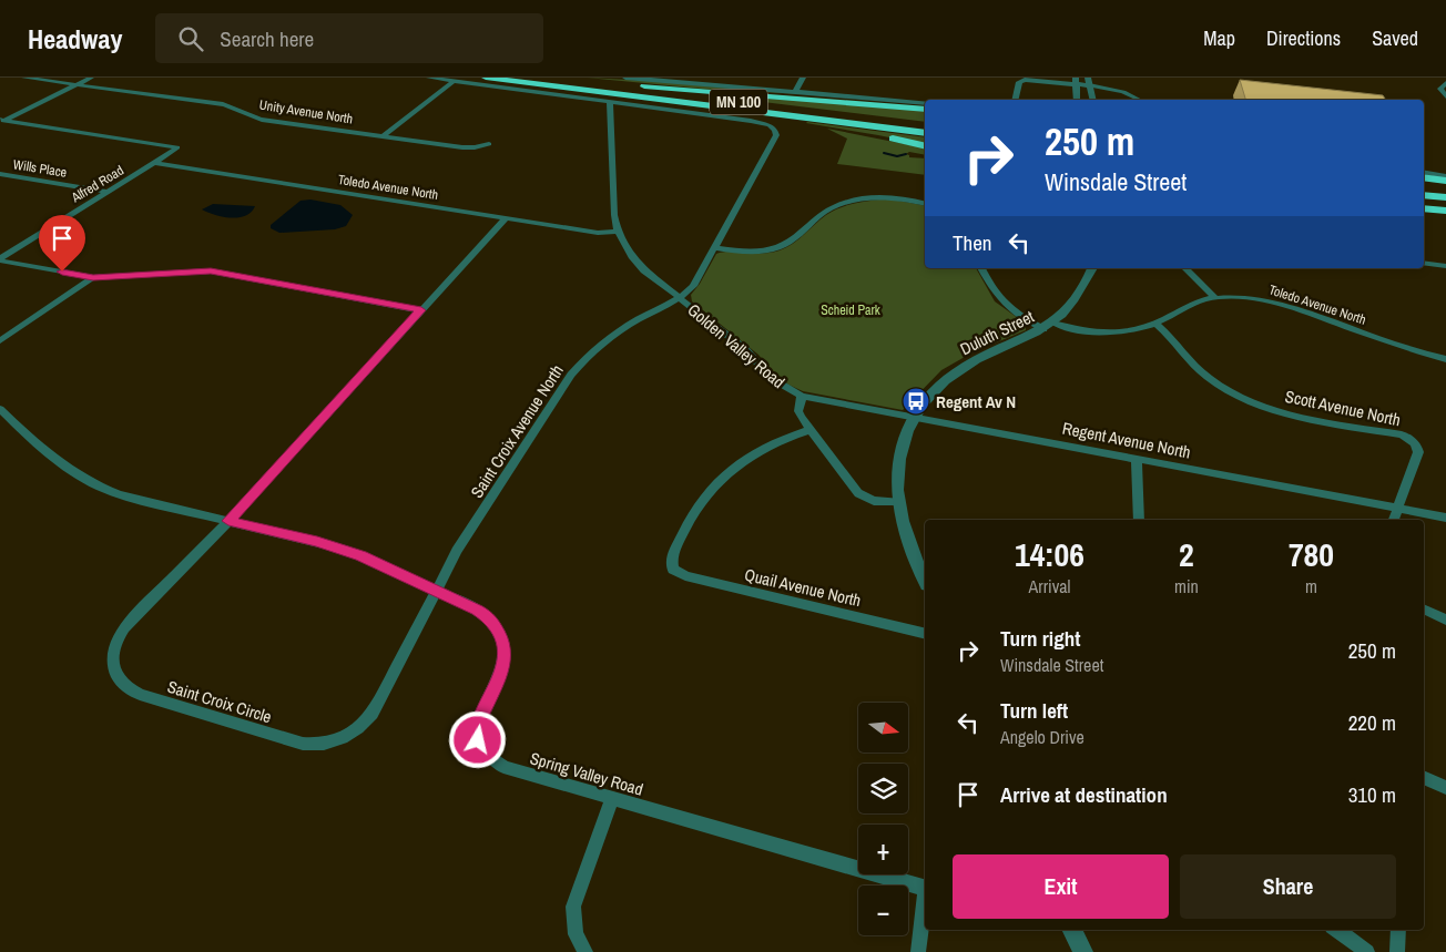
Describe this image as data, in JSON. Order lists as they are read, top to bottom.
{
  "streets": {
    "highway": ["MN 100"],
    "street": [
      "Unity Avenue North",
      "Wills Place",
      "Alfred Road",
      "Toledo Avenue North",
      "Duluth Street",
      "Golden Valley Road",
      "Scott Avenue North",
      "Saint Croix Avenue North",
      "Regent Avenue North",
      "Quail Avenue North",
      "Saint Croix Circle",
      "Spring Valley Road"
    ]
  },
  "crossings": [
    ["Wills Place", "Alfred Road"],
    ["Alfred Road", "Toledo Avenue North"],
    ["Toledo Avenue North", "Duluth Street"],
    ["Toledo Avenue North", "Golden Valley Road"],
    ["Toledo Avenue North", "Scott Avenue North"],
    ["Toledo Avenue North", "Saint Croix Circle"],
    ["Duluth Street", "Golden Valley Road"],
    ["Duluth Street", "Regent Avenue North"],
    ["Golden Valley Road", "Saint Croix Avenue North"],
    ["Golden Valley Road", "Regent Avenue North"],
    ["Golden Valley Road", "Quail Avenue North"],
    ["Scott Avenue North", "Regent Avenue North"],
    ["Saint Croix Avenue North", "Saint Croix Circle"],
    ["Saint Croix Avenue North", "Spring Valley Road"],
    ["Saint Croix Circle", "Spring Valley Road"]
  ],
  "parks": ["Scheid Park"],
  "places": {
    "bus stop": ["Regent Av N"]
  },
  "north": "right",
  "page": {
    "header": "Headway",
    "search": "Search here",
    "nav": ["Map", "Directions", "Saved"],
    "turn": ["250 m", "Winsdale Street"],
    "then": "Then",
    "eta": [
      "14:06",
      "Arrival",
      "2",
      "min",
      "780",
      "m"
    ],
    "list": [
      {
        "name": "Turn right",
        "note": "Winsdale Street",
        "value": "250 m"
      },
      {
        "name": "Turn left",
        "note": "Angelo Drive",
        "value": "220 m"
      },
      {
        "name": "Arrive at destination",
        "value": "310 m"
      }
    ],
    "map_buttons": ["+", "−"],
    "buttons": ["Exit", "Share"]
  }
}
